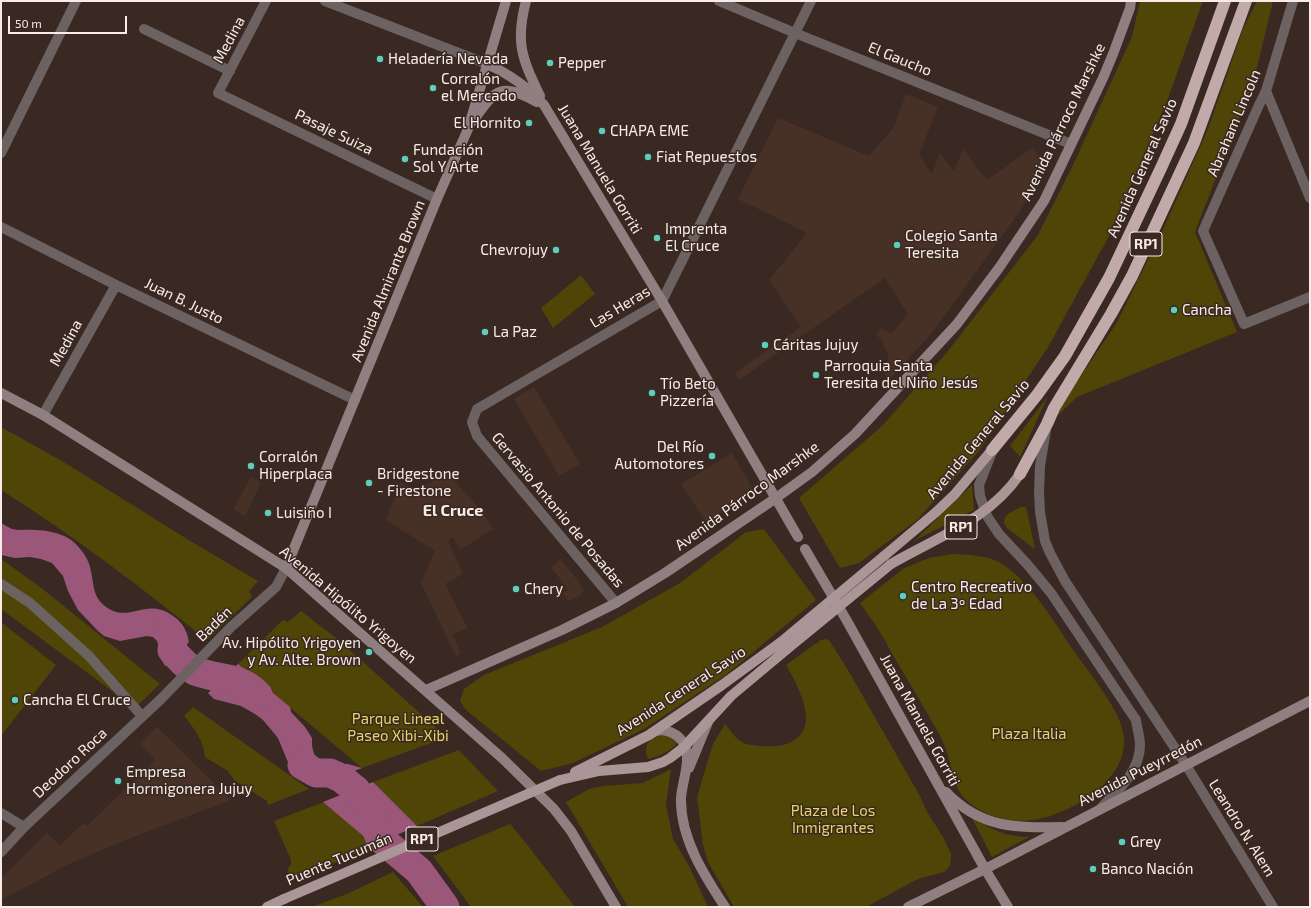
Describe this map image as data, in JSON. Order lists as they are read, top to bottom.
{
  "streets": {
    "highway": ["Avenida General Savio", "RP1"],
    "main road": [
      "Avenida Párroco Marshke",
      "Juana Manuela Gorriti",
      "Avenida Almirante Brown",
      "Avenida Hipólito Yrigoyen",
      "Avenida Pueyrredón",
      "Puente Tucumán"
    ],
    "street": [
      "Medina",
      "El Gaucho",
      "Abraham Lincoln",
      "Pasaje Suiza",
      "Juan B. Justo",
      "Las Heras",
      "Gervasio Antonio de Posadas",
      "Badén",
      "Deodoro Roca",
      "Leandro N. Alem"
    ]
  },
  "crossings": [
    ["Medina", "Pasaje Suiza"],
    ["Medina", "Juan B. Justo"],
    ["Medina", "Avenida Hipólito Yrigoyen"],
    ["El Gaucho", "Avenida Párroco Marshke"],
    ["El Gaucho", "Las Heras"],
    ["Avenida Párroco Marshke", "Juana Manuela Gorriti"],
    ["Avenida Párroco Marshke", "Gervasio Antonio de Posadas"],
    ["Avenida Párroco Marshke", "Avenida Hipólito Yrigoyen"],
    ["Pasaje Suiza", "Avenida Almirante Brown"],
    ["Avenida General Savio", "RP1"],
    ["Avenida General Savio", "Puente Tucumán"],
    ["Juana Manuela Gorriti", "Avenida Almirante Brown"],
    ["Juana Manuela Gorriti", "Las Heras"],
    ["Juana Manuela Gorriti", "Avenida Pueyrredón"],
    ["RP1", "Avenida Pueyrredón"],
    ["RP1", "Leandro N. Alem"],
    ["Avenida Almirante Brown", "Juan B. Justo"],
    ["Avenida Almirante Brown", "Avenida Hipólito Yrigoyen"],
    ["Avenida Almirante Brown", "Badén"],
    ["Las Heras", "Gervasio Antonio de Posadas"],
    ["Avenida Hipólito Yrigoyen", "Badén"],
    ["Badén", "Deodoro Roca"],
    ["Avenida Pueyrredón", "Leandro N. Alem"]
  ],
  "districts": ["El Cruce"],
  "parks": ["Parque Lineal Paseo Xibi-Xibi", "Plaza Italia", "Plaza de Los Inmigrantes"],
  "places": [
    "Heladería Nevada",
    "Pepper",
    "Corralón el Mercado",
    "El Hornito",
    "CHAPA EME",
    "Fiat Repuestos",
    "Fundación Sol Y Arte",
    "Imprenta El Cruce",
    "Colegio Santa Teresita",
    "Chevrojuy",
    "Cancha",
    "La Paz",
    "Cáritas Jujuy",
    "Parroquia Santa Teresita del Niño Jesús",
    "Tío Beto Pizzería",
    "Del Río Automotores",
    "Corralón Hiperplaca",
    "Bridgestone - Firestone",
    "Luisiño I",
    "Chery",
    "Centro Recreativo de La 3º Edad",
    "Av. Hipólito Yrigoyen y Av. Alte. Brown",
    "Cancha El Cruce",
    "Empresa Hormigonera Jujuy",
    "Grey",
    "Banco Nación"
  ],
  "scale_bar": "50 m"
}
